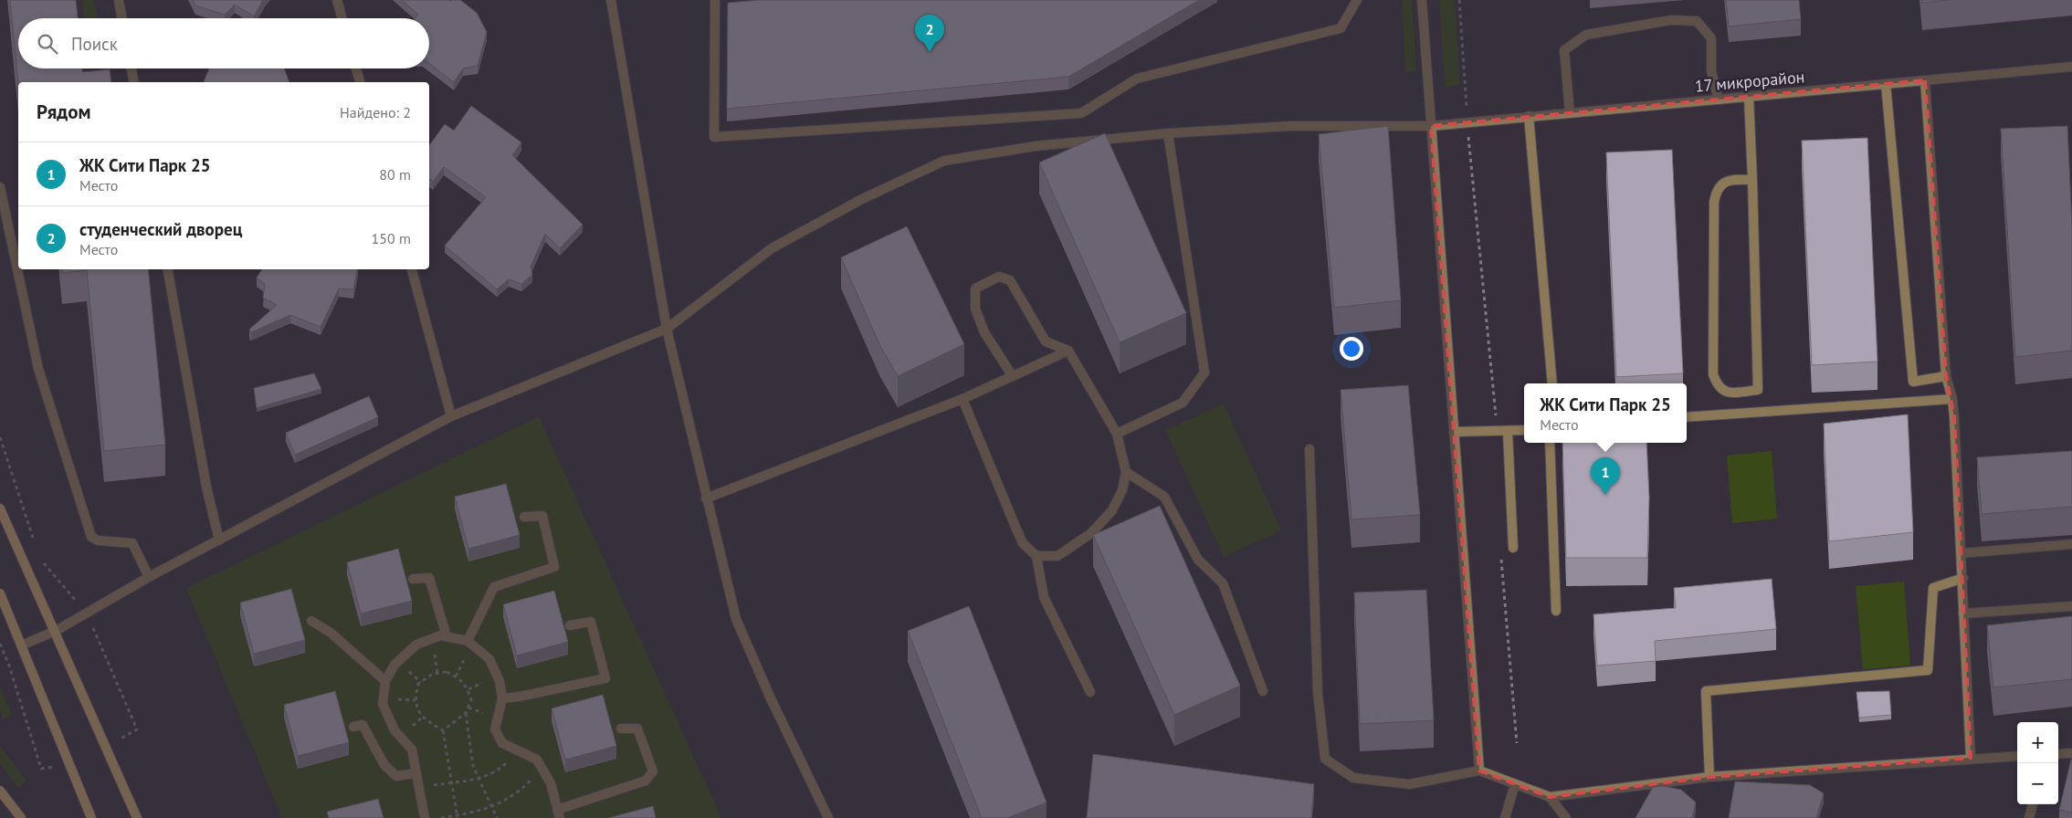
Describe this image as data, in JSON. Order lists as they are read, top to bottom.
{
  "streets": {
    "street": ["17 микрорайон"]
  },
  "page": {
    "pins": ["2", "1"],
    "search": "Поиск",
    "heading": ["Рядом", "Найдено: 2"],
    "list": [
      {
        "mark": "1",
        "name": "ЖК Сити Парк 25",
        "note": "Место",
        "value": "80 m"
      },
      {
        "mark": "2",
        "name": "студенческий дворец",
        "note": "Место",
        "value": "150 m"
      }
    ],
    "popup": ["ЖК Сити Парк 25", "Место"],
    "map_buttons": ["+", "−"]
  }
}
